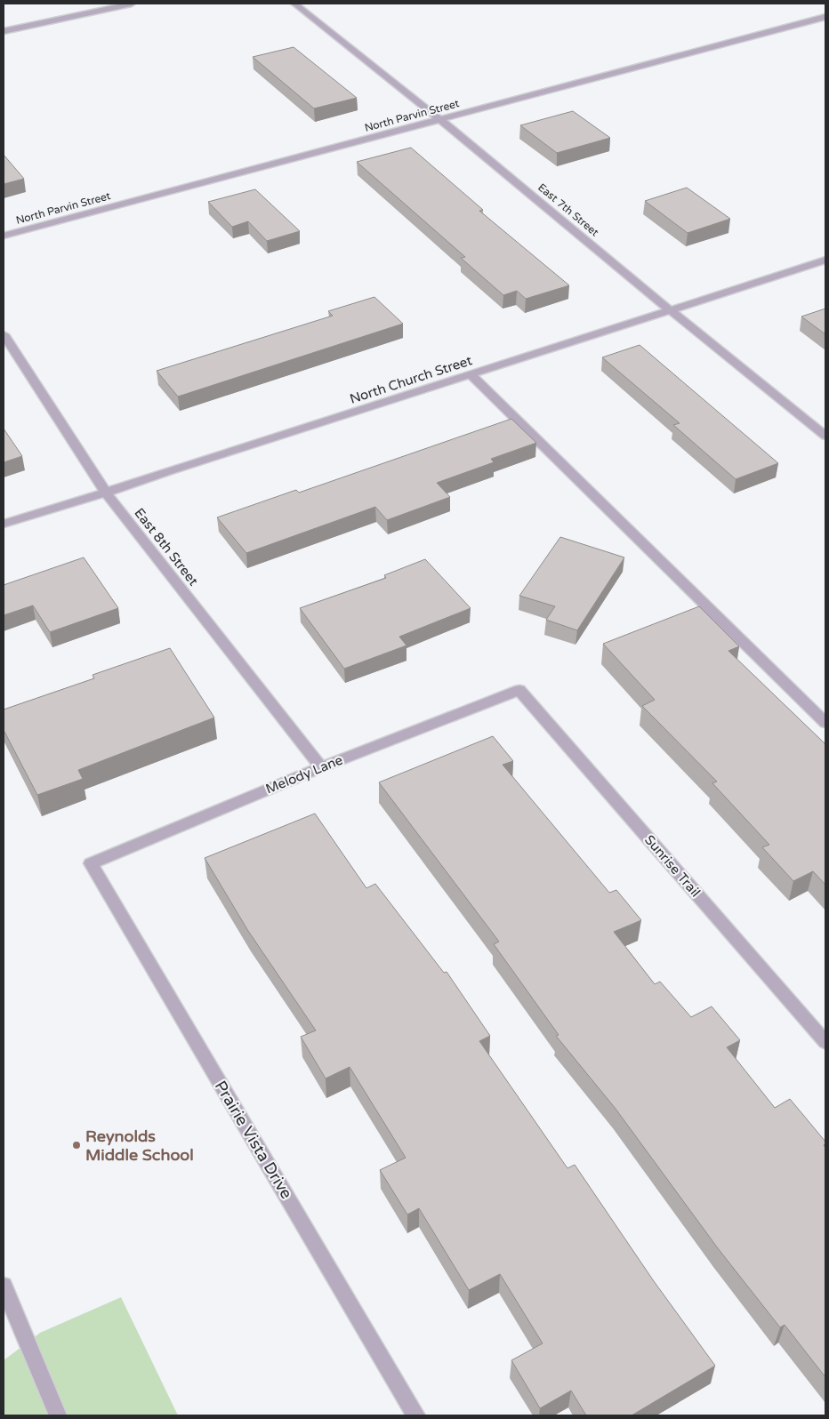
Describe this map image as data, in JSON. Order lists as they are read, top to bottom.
{
  "streets": {
    "street": [
      "North Parvin Street",
      "East 7th Street",
      "North Church Street",
      "East 8th Street",
      "Melody Lane",
      "Sunrise Trail",
      "Prairie Vista Drive"
    ]
  },
  "crossings": [
    ["North Parvin Street", "East 7th Street"],
    ["East 7th Street", "North Church Street"],
    ["North Church Street", "East 8th Street"],
    ["East 8th Street", "Melody Lane"],
    ["Melody Lane", "Sunrise Trail"],
    ["Melody Lane", "Prairie Vista Drive"]
  ],
  "places": ["Reynolds Middle School"]
}
